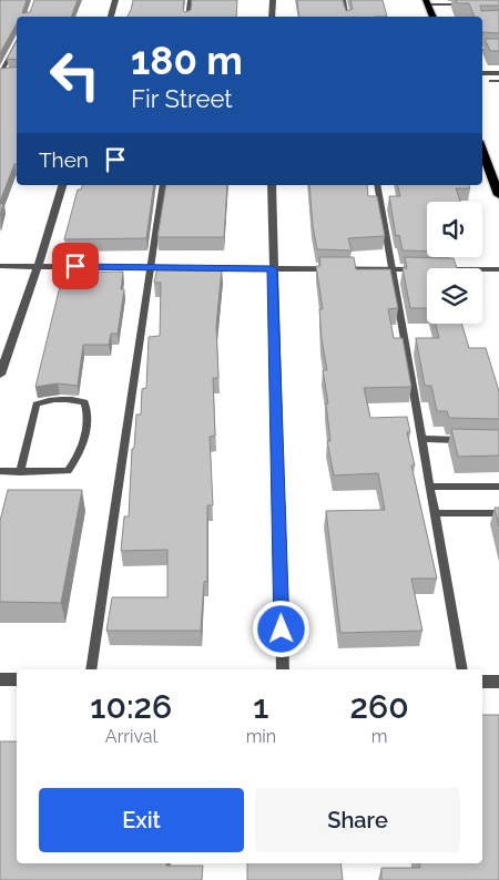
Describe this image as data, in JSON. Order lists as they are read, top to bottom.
{
  "page": {
    "turn": ["180 m", "Fir Street"],
    "then": "Then",
    "eta": [
      "10:26",
      "Arrival",
      "1",
      "min",
      "260",
      "m"
    ],
    "buttons": ["Exit", "Share"]
  }
}
